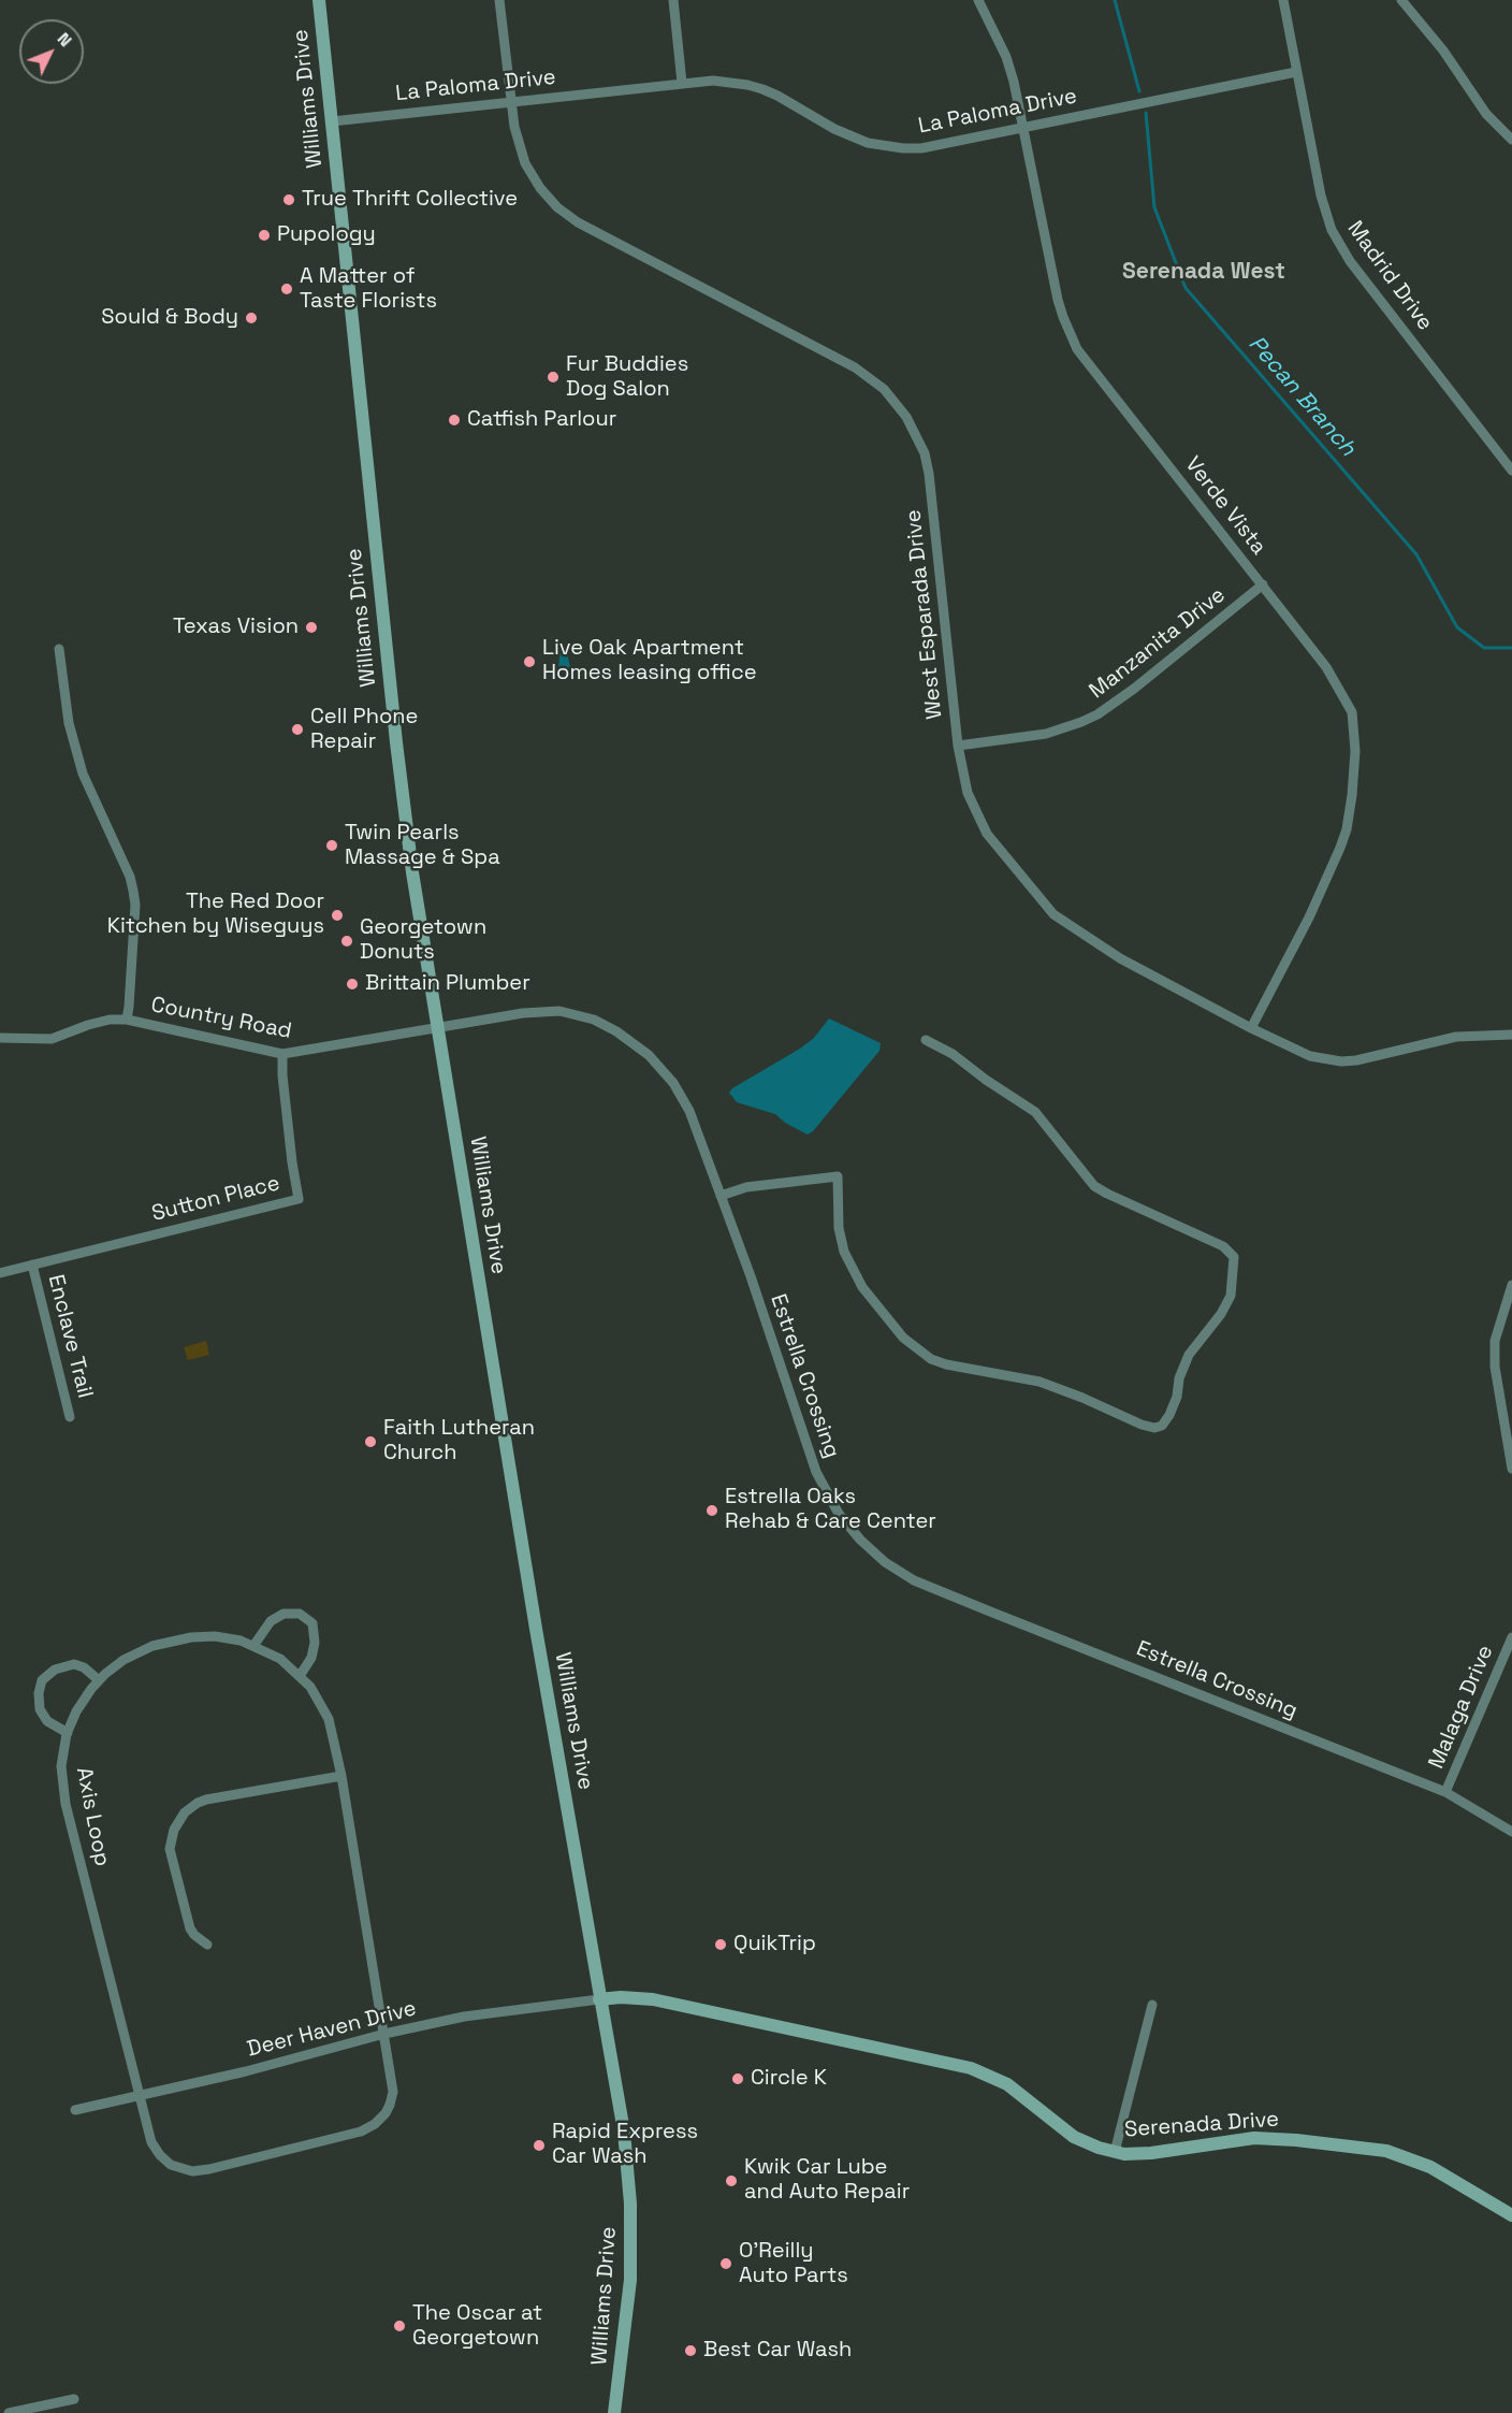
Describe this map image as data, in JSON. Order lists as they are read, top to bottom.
{
  "streets": {
    "main road": ["Williams Drive", "Serenada Drive"],
    "street": [
      "La Paloma Drive",
      "Madrid Drive",
      "Verde Vista",
      "West Esparada Drive",
      "Manzanita Drive",
      "Country Road",
      "Sutton Place",
      "Enclave Trail",
      "Estrella Crossing",
      "Malaga Drive",
      "Axis Loop",
      "Deer Haven Drive"
    ]
  },
  "crossings": [
    ["La Paloma Drive", "Williams Drive"],
    ["La Paloma Drive", "Madrid Drive"],
    ["La Paloma Drive", "Verde Vista"],
    ["La Paloma Drive", "West Esparada Drive"],
    ["Williams Drive", "Country Road"],
    ["Williams Drive", "Estrella Crossing"],
    ["Williams Drive", "Deer Haven Drive"],
    ["Williams Drive", "Serenada Drive"],
    ["Verde Vista", "West Esparada Drive"],
    ["Verde Vista", "Manzanita Drive"],
    ["West Esparada Drive", "Manzanita Drive"],
    ["Country Road", "Sutton Place"],
    ["Country Road", "Estrella Crossing"],
    ["Sutton Place", "Enclave Trail"],
    ["Estrella Crossing", "Malaga Drive"],
    ["Axis Loop", "Deer Haven Drive"],
    ["Deer Haven Drive", "Serenada Drive"]
  ],
  "districts": ["Serenada West"],
  "water": ["Pecan Branch"],
  "places": [
    "True Thrift Collective",
    "Pupology",
    "A Matter of Taste Florists",
    "Sould & Body",
    "Fur Buddies Dog Salon",
    "Catfish Parlour",
    "Texas Vision",
    "Live Oak Apartment Homes leasing office",
    "Cell Phone Repair",
    "Twin Pearls Massage & Spa",
    "The Red Door Kitchen by Wiseguys",
    "Georgetown Donuts",
    "Brittain Plumber",
    "Faith Lutheran Church",
    "Estrella Oaks Rehab & Care Center",
    "QuikTrip",
    "Circle K",
    "Rapid Express Car Wash",
    "Kwik Car Lube and Auto Repair",
    "O'Reilly Auto Parts",
    "The Oscar at Georgetown",
    "Best Car Wash"
  ],
  "north": "top right"
}
